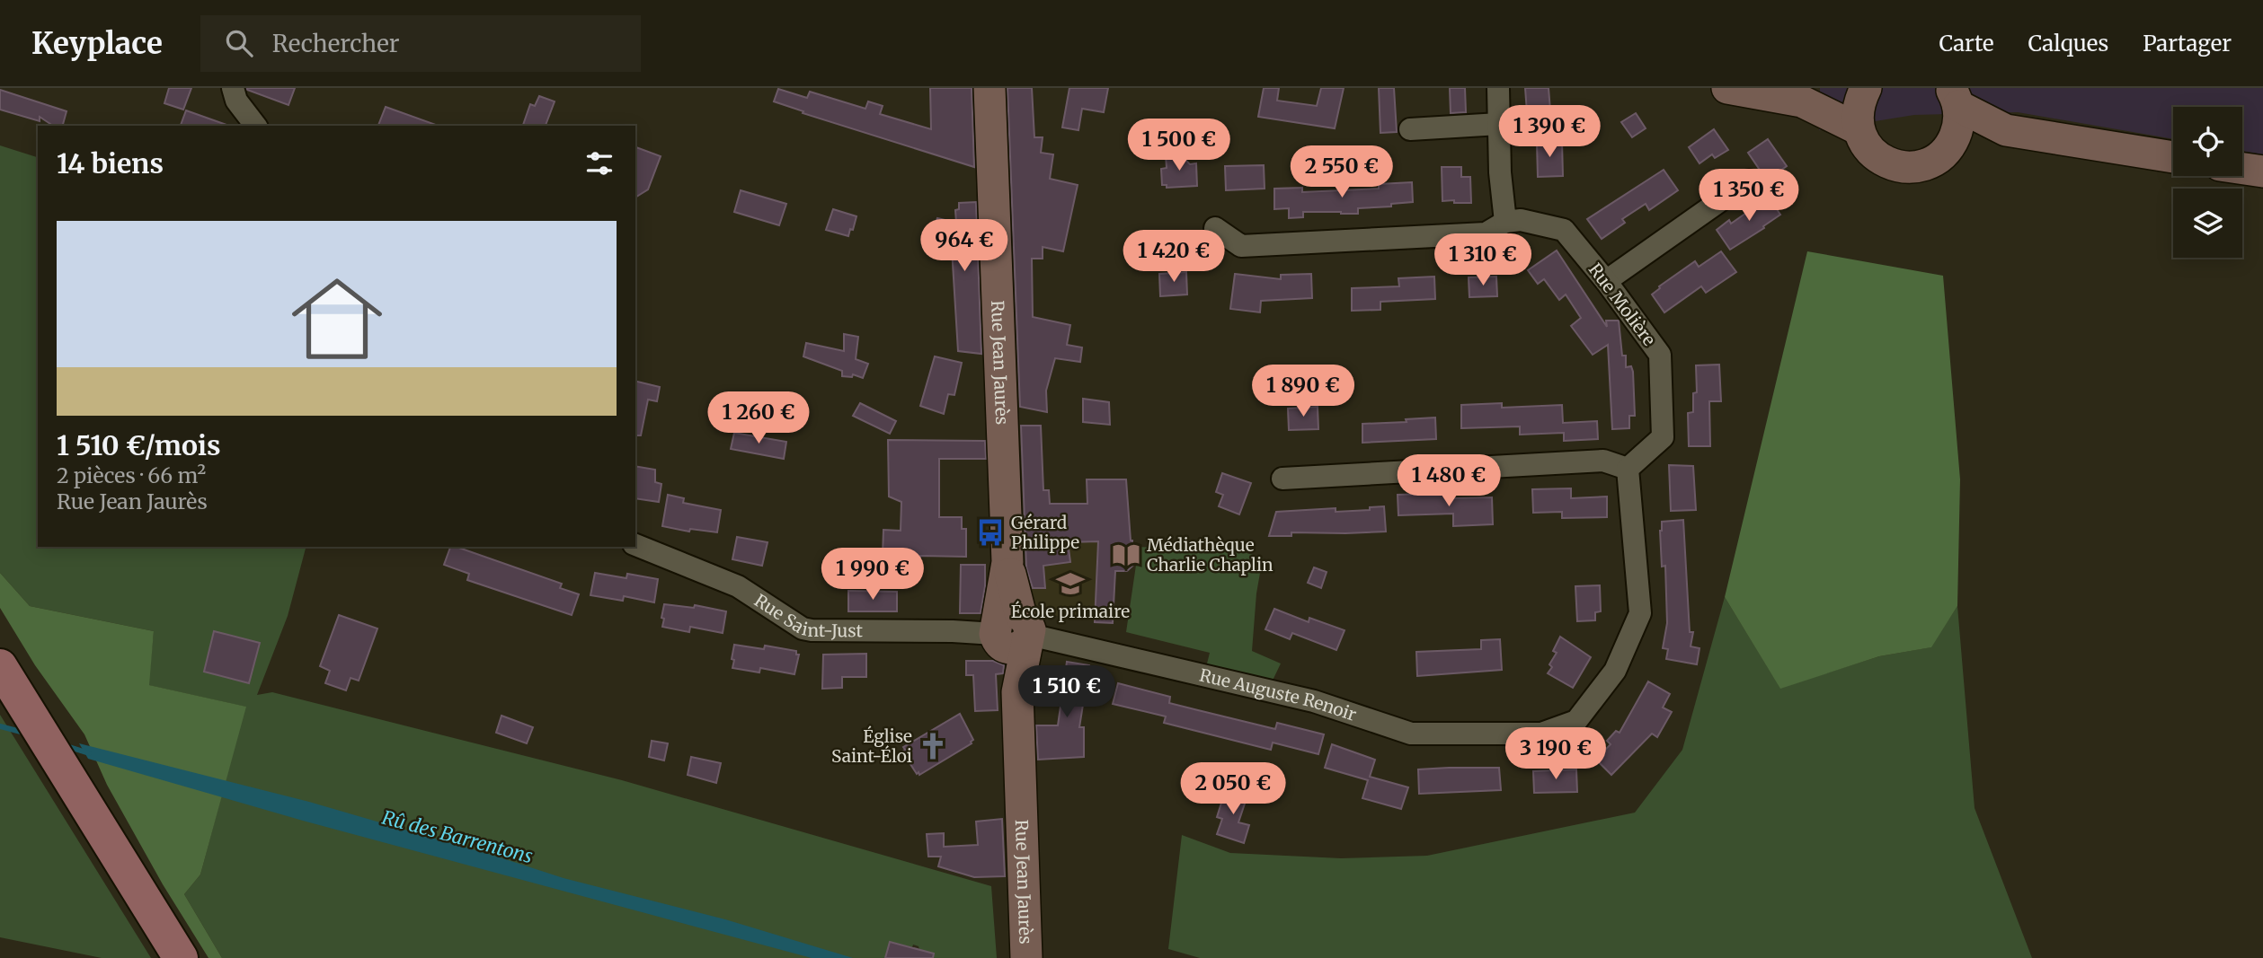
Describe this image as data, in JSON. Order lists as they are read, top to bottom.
{
  "streets": {
    "main road": ["Rue Jean Jaurès"],
    "street": ["Rue Molière", "Rue Saint-Just", "Rue Auguste Renoir"]
  },
  "crossings": [
    ["Rue Molière", "Rue Auguste Renoir"],
    ["Rue Jean Jaurès", "Rue Saint-Just"],
    ["Rue Jean Jaurès", "Rue Auguste Renoir"],
    ["Rue Saint-Just", "Rue Auguste Renoir"]
  ],
  "water": ["Rû des Barrentons"],
  "places": {
    "bus stop": ["Gérard Philippe"],
    "library": ["Médiathèque Charlie Chaplin"],
    "school or university": ["École primaire"],
    "church": ["Église Saint-Éloi"]
  },
  "page": {
    "header": "Keyplace",
    "search": "Rechercher",
    "nav": ["Carte", "Calques", "Partager"],
    "price": [
      "1 390 €",
      "1 500 €",
      "2 550 €",
      "1 350 €",
      "964 €",
      "1 420 €",
      "1 310 €",
      "1 890 €",
      "1 260 €",
      "1 480 €",
      "1 990 €",
      "1 510 €",
      "3 190 €",
      "2 050 €"
    ],
    "heading": "14 biens",
    "list": [
      {
        "name": "1 510 €/mois",
        "note": "2 pièces · 66 m² · Rue Jean Jaurès"
      }
    ]
  }
}
